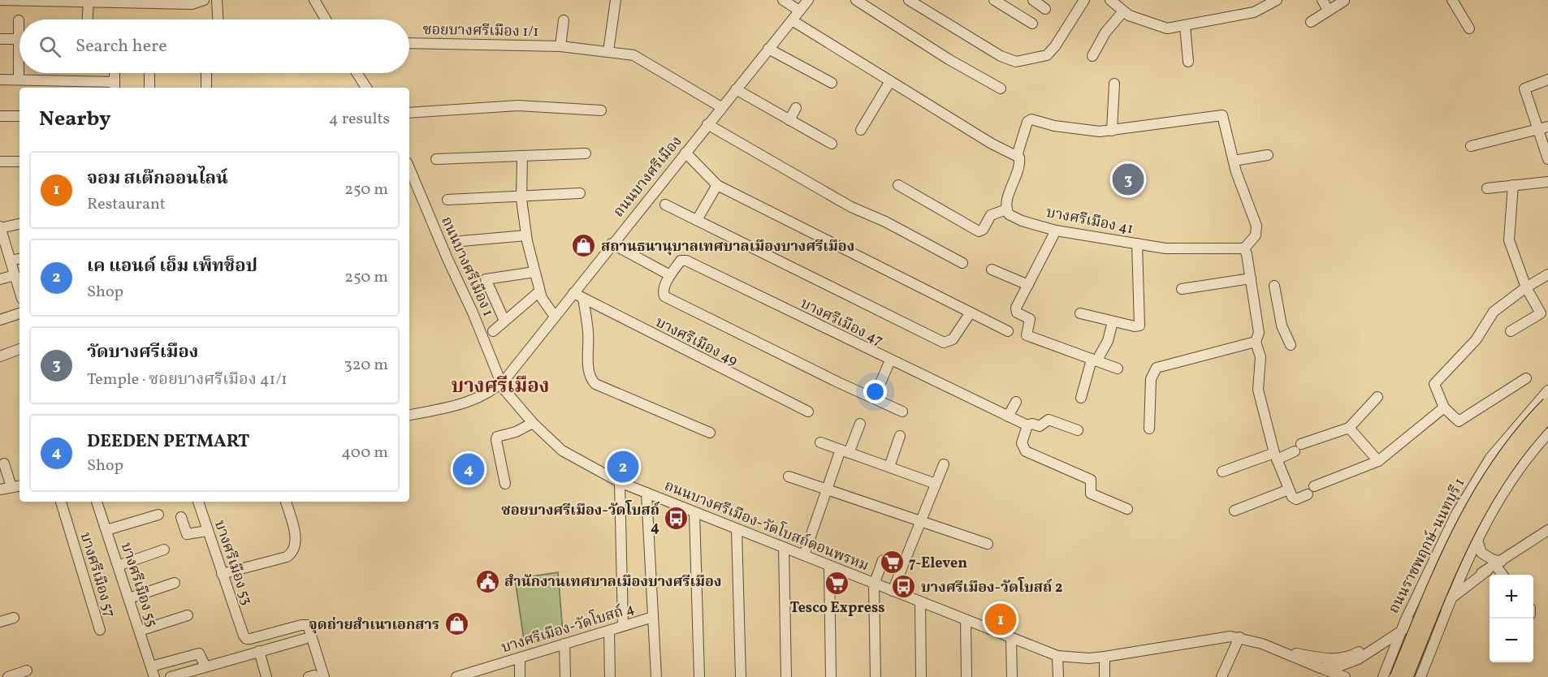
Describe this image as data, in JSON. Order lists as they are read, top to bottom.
{
  "streets": {
    "main road": ["ถนนราชพฤกษ์-นนทบุรี 1"],
    "street": [
      "ซอยบางศรีเมือง 1/1",
      "ถนนบางศรีเมือง",
      "บางศรีเมือง 41",
      "ถนนบางศรีเมือง 1",
      "บางศรีเมือง 47",
      "บางศรีเมือง 49",
      "ถนนบางศรีเมือง-วัดโบสถ์ดอนพรหม",
      "บางศรีเมือง 53",
      "บางศรีเมือง 57",
      "บางศรีเมือง 55",
      "บางศรีเมือง-วัดโบสถ์ 4"
    ]
  },
  "crossings": [
    ["ซอยบางศรีเมือง 1/1", "ถนนบางศรีเมือง"],
    ["ถนนบางศรีเมือง", "ถนนบางศรีเมือง 1"],
    ["ถนนบางศรีเมือง", "บางศรีเมือง 49"],
    ["ถนนบางศรีเมือง", "ถนนบางศรีเมือง-วัดโบสถ์ดอนพรหม"],
    ["ถนนบางศรีเมือง 1", "ถนนบางศรีเมือง-วัดโบสถ์ดอนพรหม"],
    ["ถนนบางศรีเมือง-วัดโบสถ์ดอนพรหม", "ถนนราชพฤกษ์-นนทบุรี 1"],
    ["ถนนบางศรีเมือง-วัดโบสถ์ดอนพรหม", "บางศรีเมือง-วัดโบสถ์ 4"]
  ],
  "districts": ["บางศรีเมือง"],
  "places": {
    "shop": ["สถานธนานุบาลเทศบาลเมืองบางศรีเมือง", "จุดถ่ายสำเนาเอกสาร"],
    "bus stop": ["ซอยบางศรีเมือง-วัดโบสถ์ 4", "บางศรีเมือง-วัดโบสถ์ 2"],
    "supermarket": ["7-Eleven", "Tesco Express"],
    "public building": ["สำนักงานเทศบาลเมืองบางศรีเมือง"]
  },
  "page": {
    "search": "Search here",
    "heading": ["Nearby", "4 results"],
    "list": [
      {
        "mark": "1",
        "name": "จอม สเต๊กออนไลน์",
        "note": "Restaurant",
        "value": "250 m"
      },
      {
        "mark": "2",
        "name": "เค แอนด์ เอ็ม เพ็ทช็อป",
        "note": "Shop",
        "value": "250 m"
      },
      {
        "mark": "3",
        "name": "วัดบางศรีเมือง",
        "note": "Temple · ซอยบางศรีเมือง 41/1",
        "value": "320 m"
      },
      {
        "mark": "4",
        "name": "DEEDEN PETMART",
        "note": "Shop",
        "value": "400 m"
      }
    ],
    "pins": [
      "3",
      "2",
      "4",
      "1"
    ],
    "map_buttons": ["+", "−"]
  }
}
